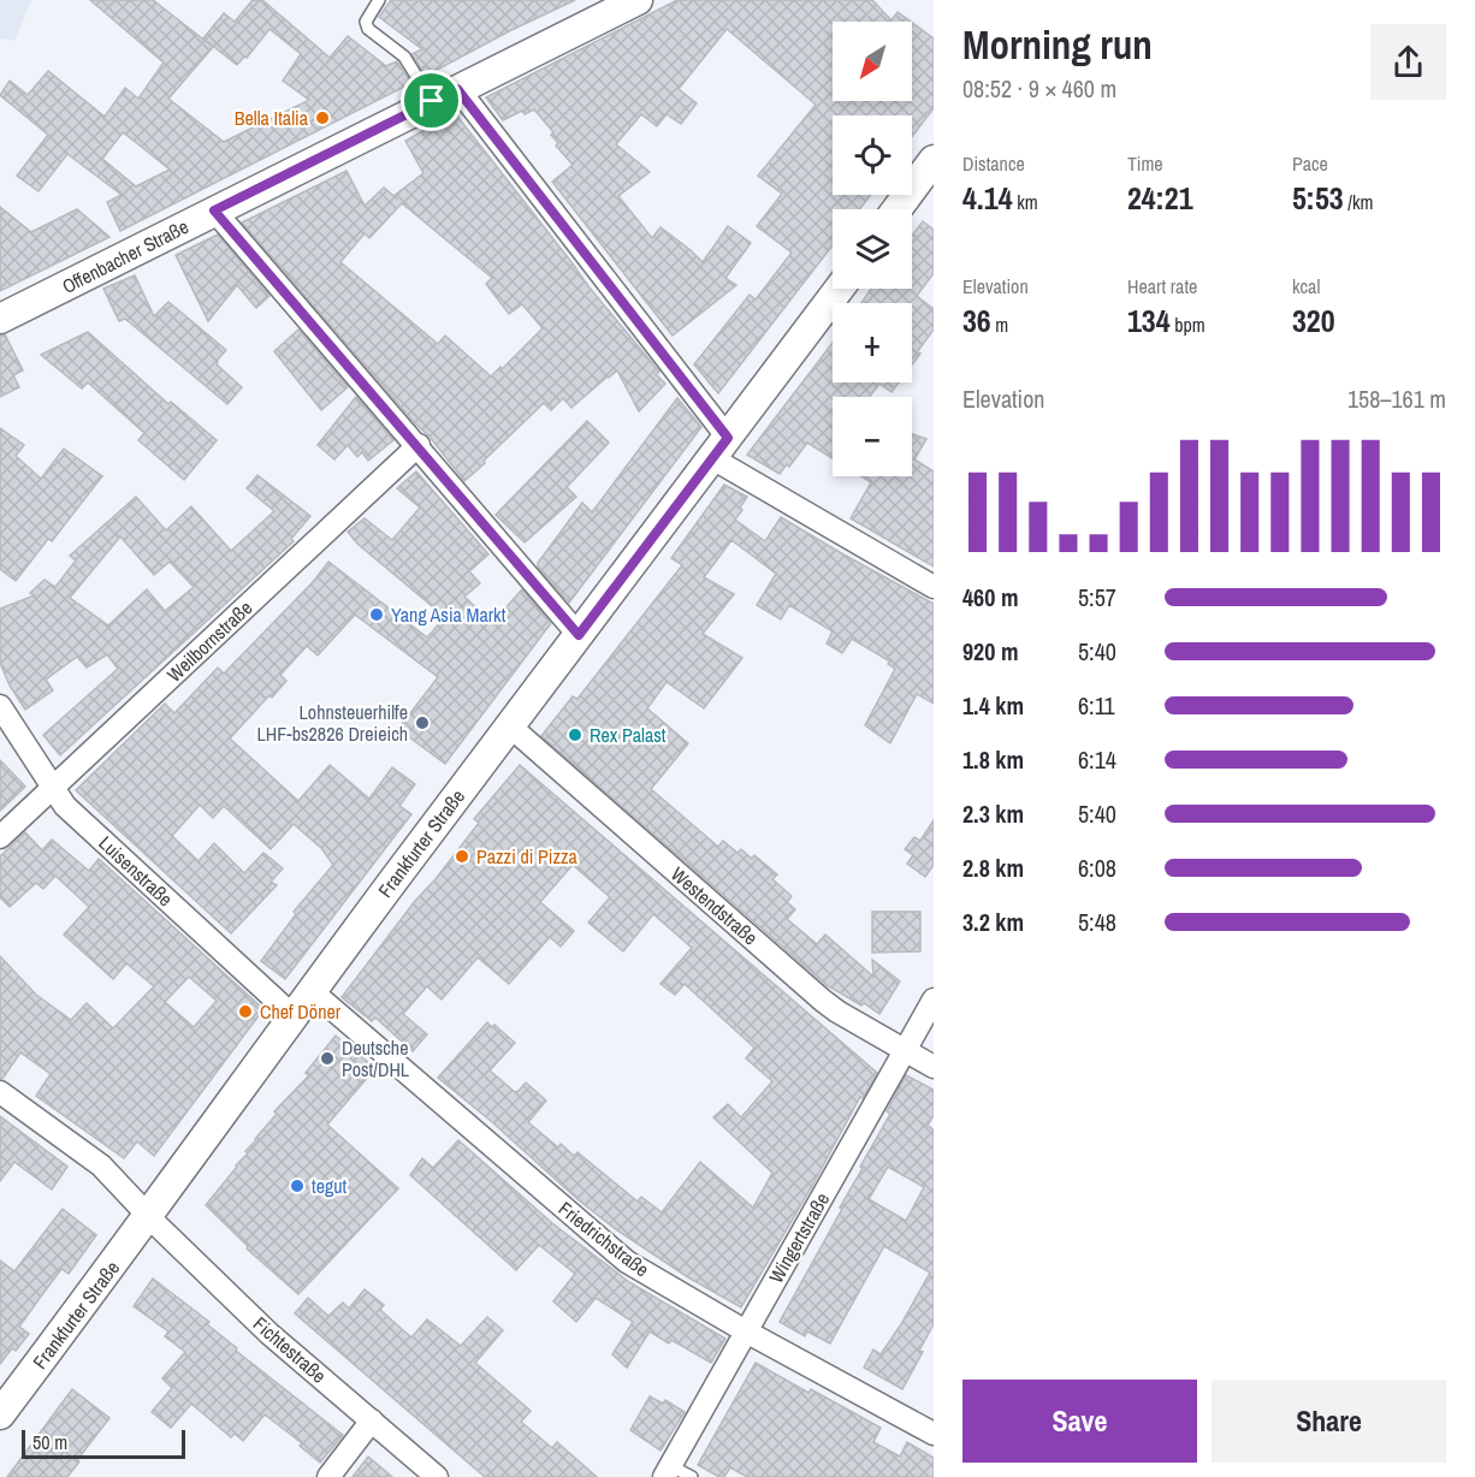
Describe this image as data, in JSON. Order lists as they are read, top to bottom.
{
  "streets": {
    "street": [
      "Offenbacher Straße",
      "Weilbornstraße",
      "Frankfurter Straße",
      "Luisenstraße",
      "Westendstraße",
      "Wingertstraße",
      "Friedrichstraße",
      "Fichtestraße"
    ]
  },
  "crossings": [
    ["Weilbornstraße", "Luisenstraße"],
    ["Frankfurter Straße", "Luisenstraße"],
    ["Frankfurter Straße", "Westendstraße"],
    ["Frankfurter Straße", "Friedrichstraße"],
    ["Frankfurter Straße", "Fichtestraße"],
    ["Westendstraße", "Wingertstraße"],
    ["Wingertstraße", "Friedrichstraße"]
  ],
  "places": [
    "Bella Italia",
    "Yang Asia Markt",
    "Lohnsteuerhilfe LHF-bs2826 Dreieich",
    "Rex Palast",
    "Pazzi di Pizza",
    "Chef Döner",
    "Deutsche Post/DHL",
    "tegut"
  ],
  "scale_bar": "50 m",
  "north": "bottom left",
  "page": {
    "heading": ["Morning run", "08:52 · 9 × 460 m"],
    "map_buttons": ["+", "−"],
    "stats": [
      ["Distance", "4.14 km"],
      ["Time", "24:21"],
      ["Pace", "5:53 /km"],
      ["Elevation", "36 m"],
      ["Heart rate", "134 bpm"],
      ["kcal", "320"]
    ],
    "chart": ["Elevation", "158–161 m"],
    "list": [
      {
        "name": "460 m",
        "note": "5:57"
      },
      {
        "name": "920 m",
        "note": "5:40"
      },
      {
        "name": "1.4 km",
        "note": "6:11"
      },
      {
        "name": "1.8 km",
        "note": "6:14"
      },
      {
        "name": "2.3 km",
        "note": "5:40"
      },
      {
        "name": "2.8 km",
        "note": "6:08"
      },
      {
        "name": "3.2 km",
        "note": "5:48"
      }
    ],
    "buttons": ["Save", "Share"],
    "scale": "50 m"
  }
}
